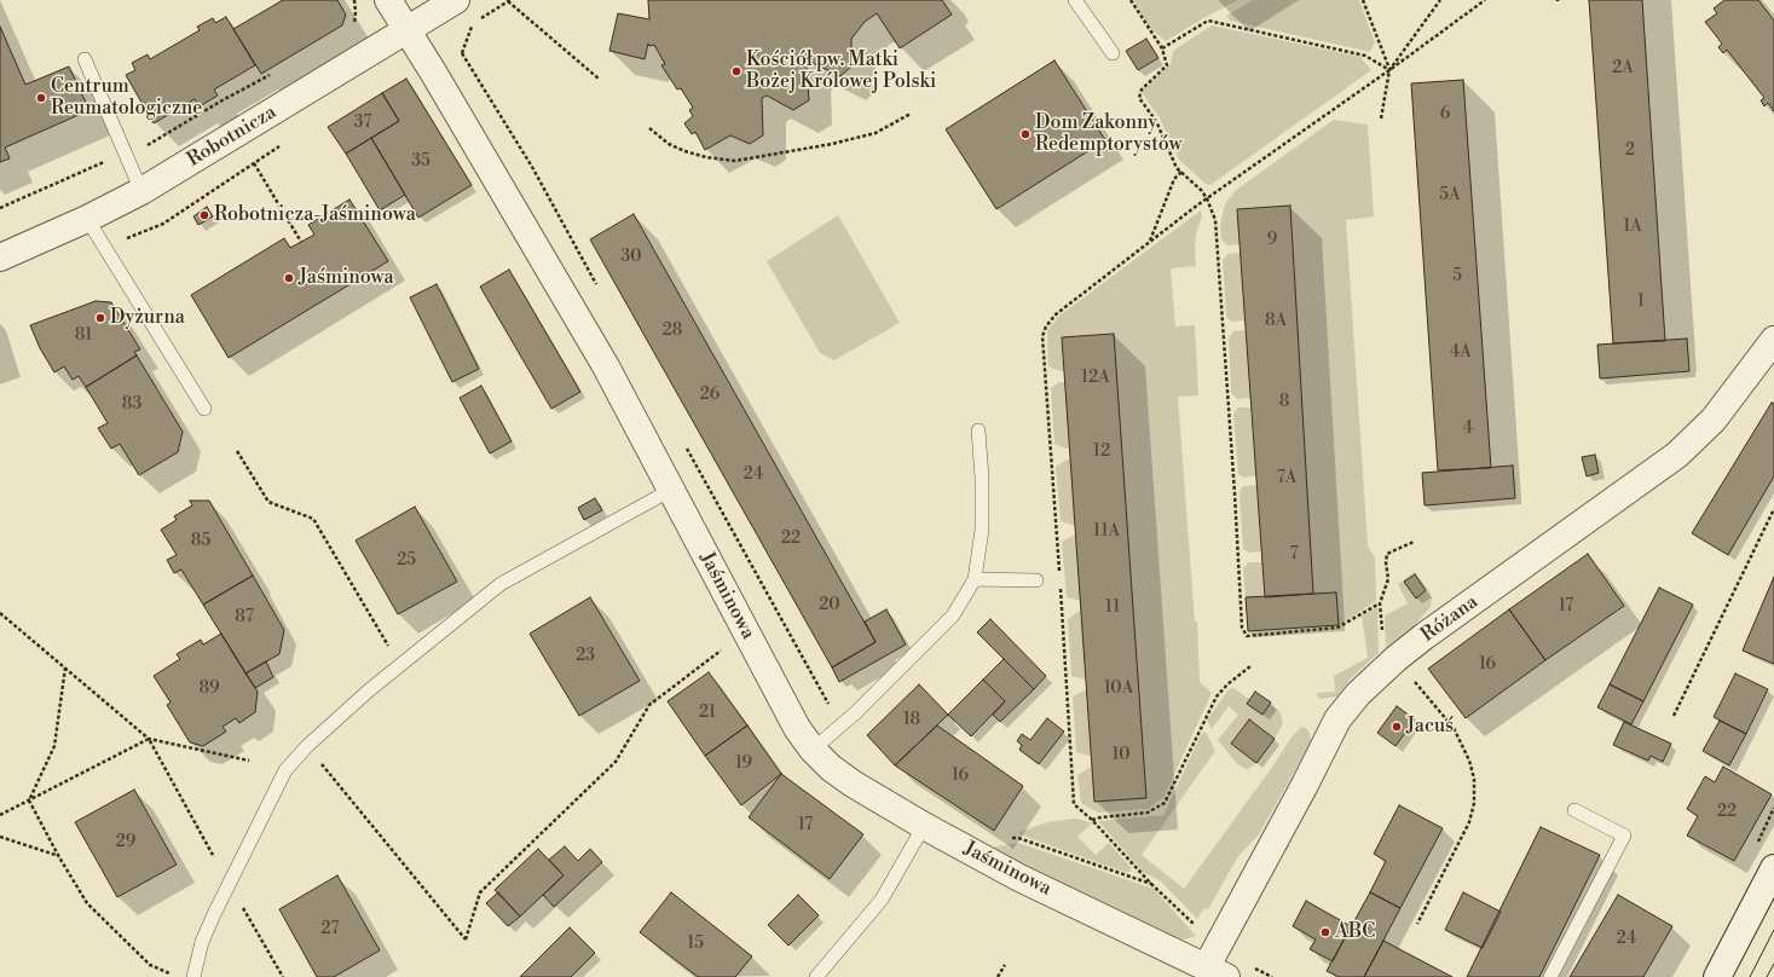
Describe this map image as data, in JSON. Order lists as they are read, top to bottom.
{
  "streets": {
    "street": ["Robotnicza", "Jaśminowa", "Różana"]
  },
  "crossings": [
    ["Robotnicza", "Jaśminowa"],
    ["Jaśminowa", "Różana"]
  ],
  "places": [
    "Kościół pw. Matki Bożej Królowej Polski",
    "Centrum Reumatologiczne",
    "Dom Zakonny Redemptorystów",
    "Robotnicza-Jaśminowa",
    "Jaśminowa",
    "Dyżurna",
    "Jacuś",
    "ABC"
  ],
  "house_numbers": [
    "2A",
    "6",
    "37",
    "2",
    "35",
    "5A",
    "1A",
    "9",
    "30",
    "5",
    "1",
    "8A",
    "28",
    "81",
    "4A",
    "12A",
    "26",
    "8",
    "83",
    "4",
    "12",
    "24",
    "7A",
    "11A",
    "22",
    "85",
    "7",
    "25",
    "20",
    "17",
    "11",
    "87",
    "23",
    "16",
    "89",
    "10A",
    "21",
    "18",
    "10",
    "19",
    "16",
    "22",
    "17",
    "29",
    "27",
    "24",
    "15"
  ]
}
